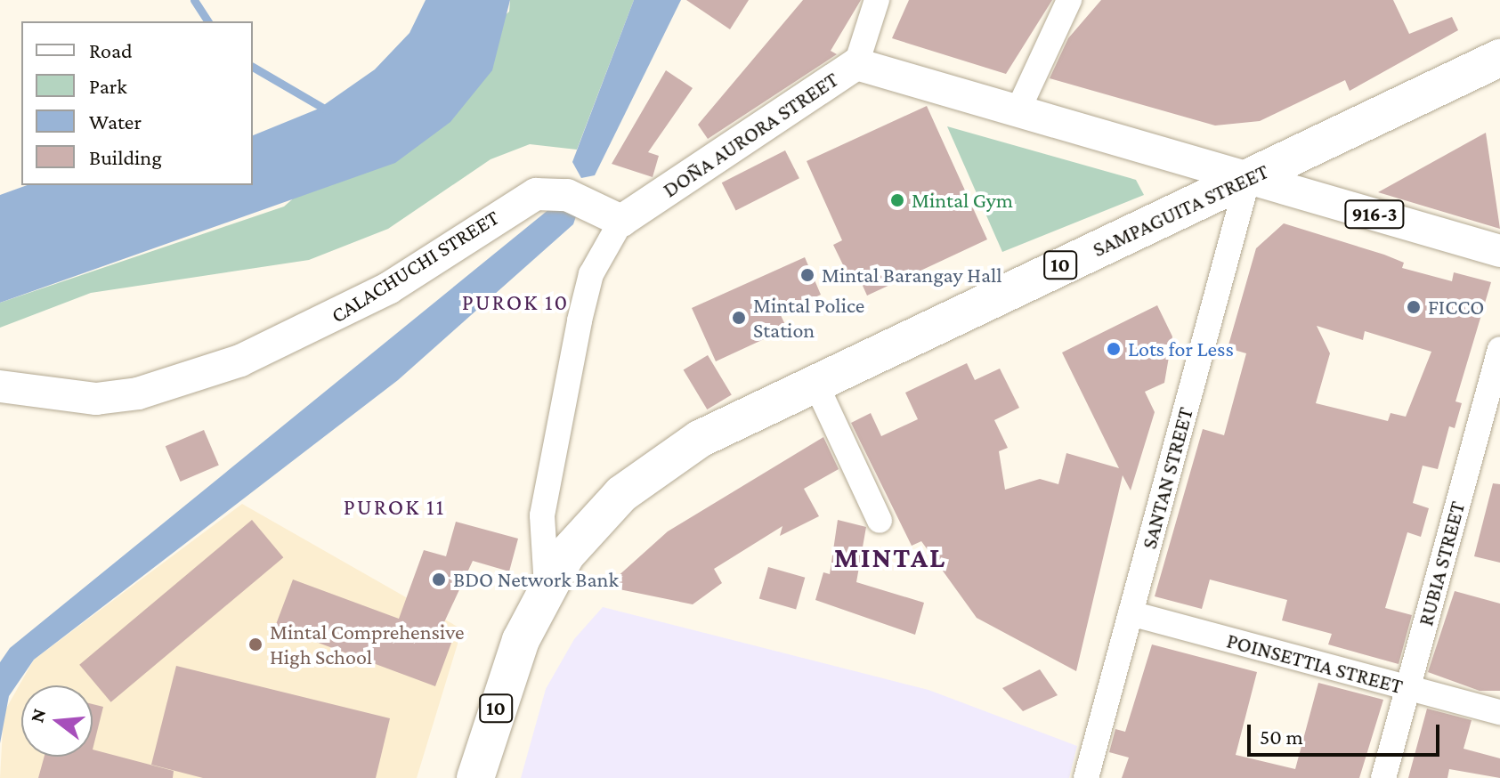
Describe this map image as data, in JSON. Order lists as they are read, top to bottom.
{
  "streets": {
    "highway": ["SAMPAGUITA STREET", "10"],
    "main road": ["DOÑA AURORA STREET", "916-3", "CALACHUCHI STREET"],
    "street": ["SANTAN STREET", "RUBIA STREET", "POINSETTIA STREET"]
  },
  "crossings": [
    ["DOÑA AURORA STREET", "SAMPAGUITA STREET"],
    ["DOÑA AURORA STREET", "916-3"],
    ["DOÑA AURORA STREET", "CALACHUCHI STREET"],
    ["DOÑA AURORA STREET", "SANTAN STREET"],
    ["SAMPAGUITA STREET", "916-3"],
    ["SAMPAGUITA STREET", "SANTAN STREET"],
    ["916-3", "SANTAN STREET"],
    ["SANTAN STREET", "POINSETTIA STREET"],
    ["RUBIA STREET", "POINSETTIA STREET"]
  ],
  "districts": ["PUROK 10", "PUROK 11", "MINTAL"],
  "places": [
    "Mintal Gym",
    "Mintal Barangay Hall",
    "FICCO",
    "Mintal Police Station",
    "Lots for Less",
    "BDO Network Bank",
    "Mintal Comprehensive High School"
  ],
  "legend": [
    "Road",
    "Park",
    "Water",
    "Building"
  ],
  "scale_bar": "50 m",
  "north": "left"
}
